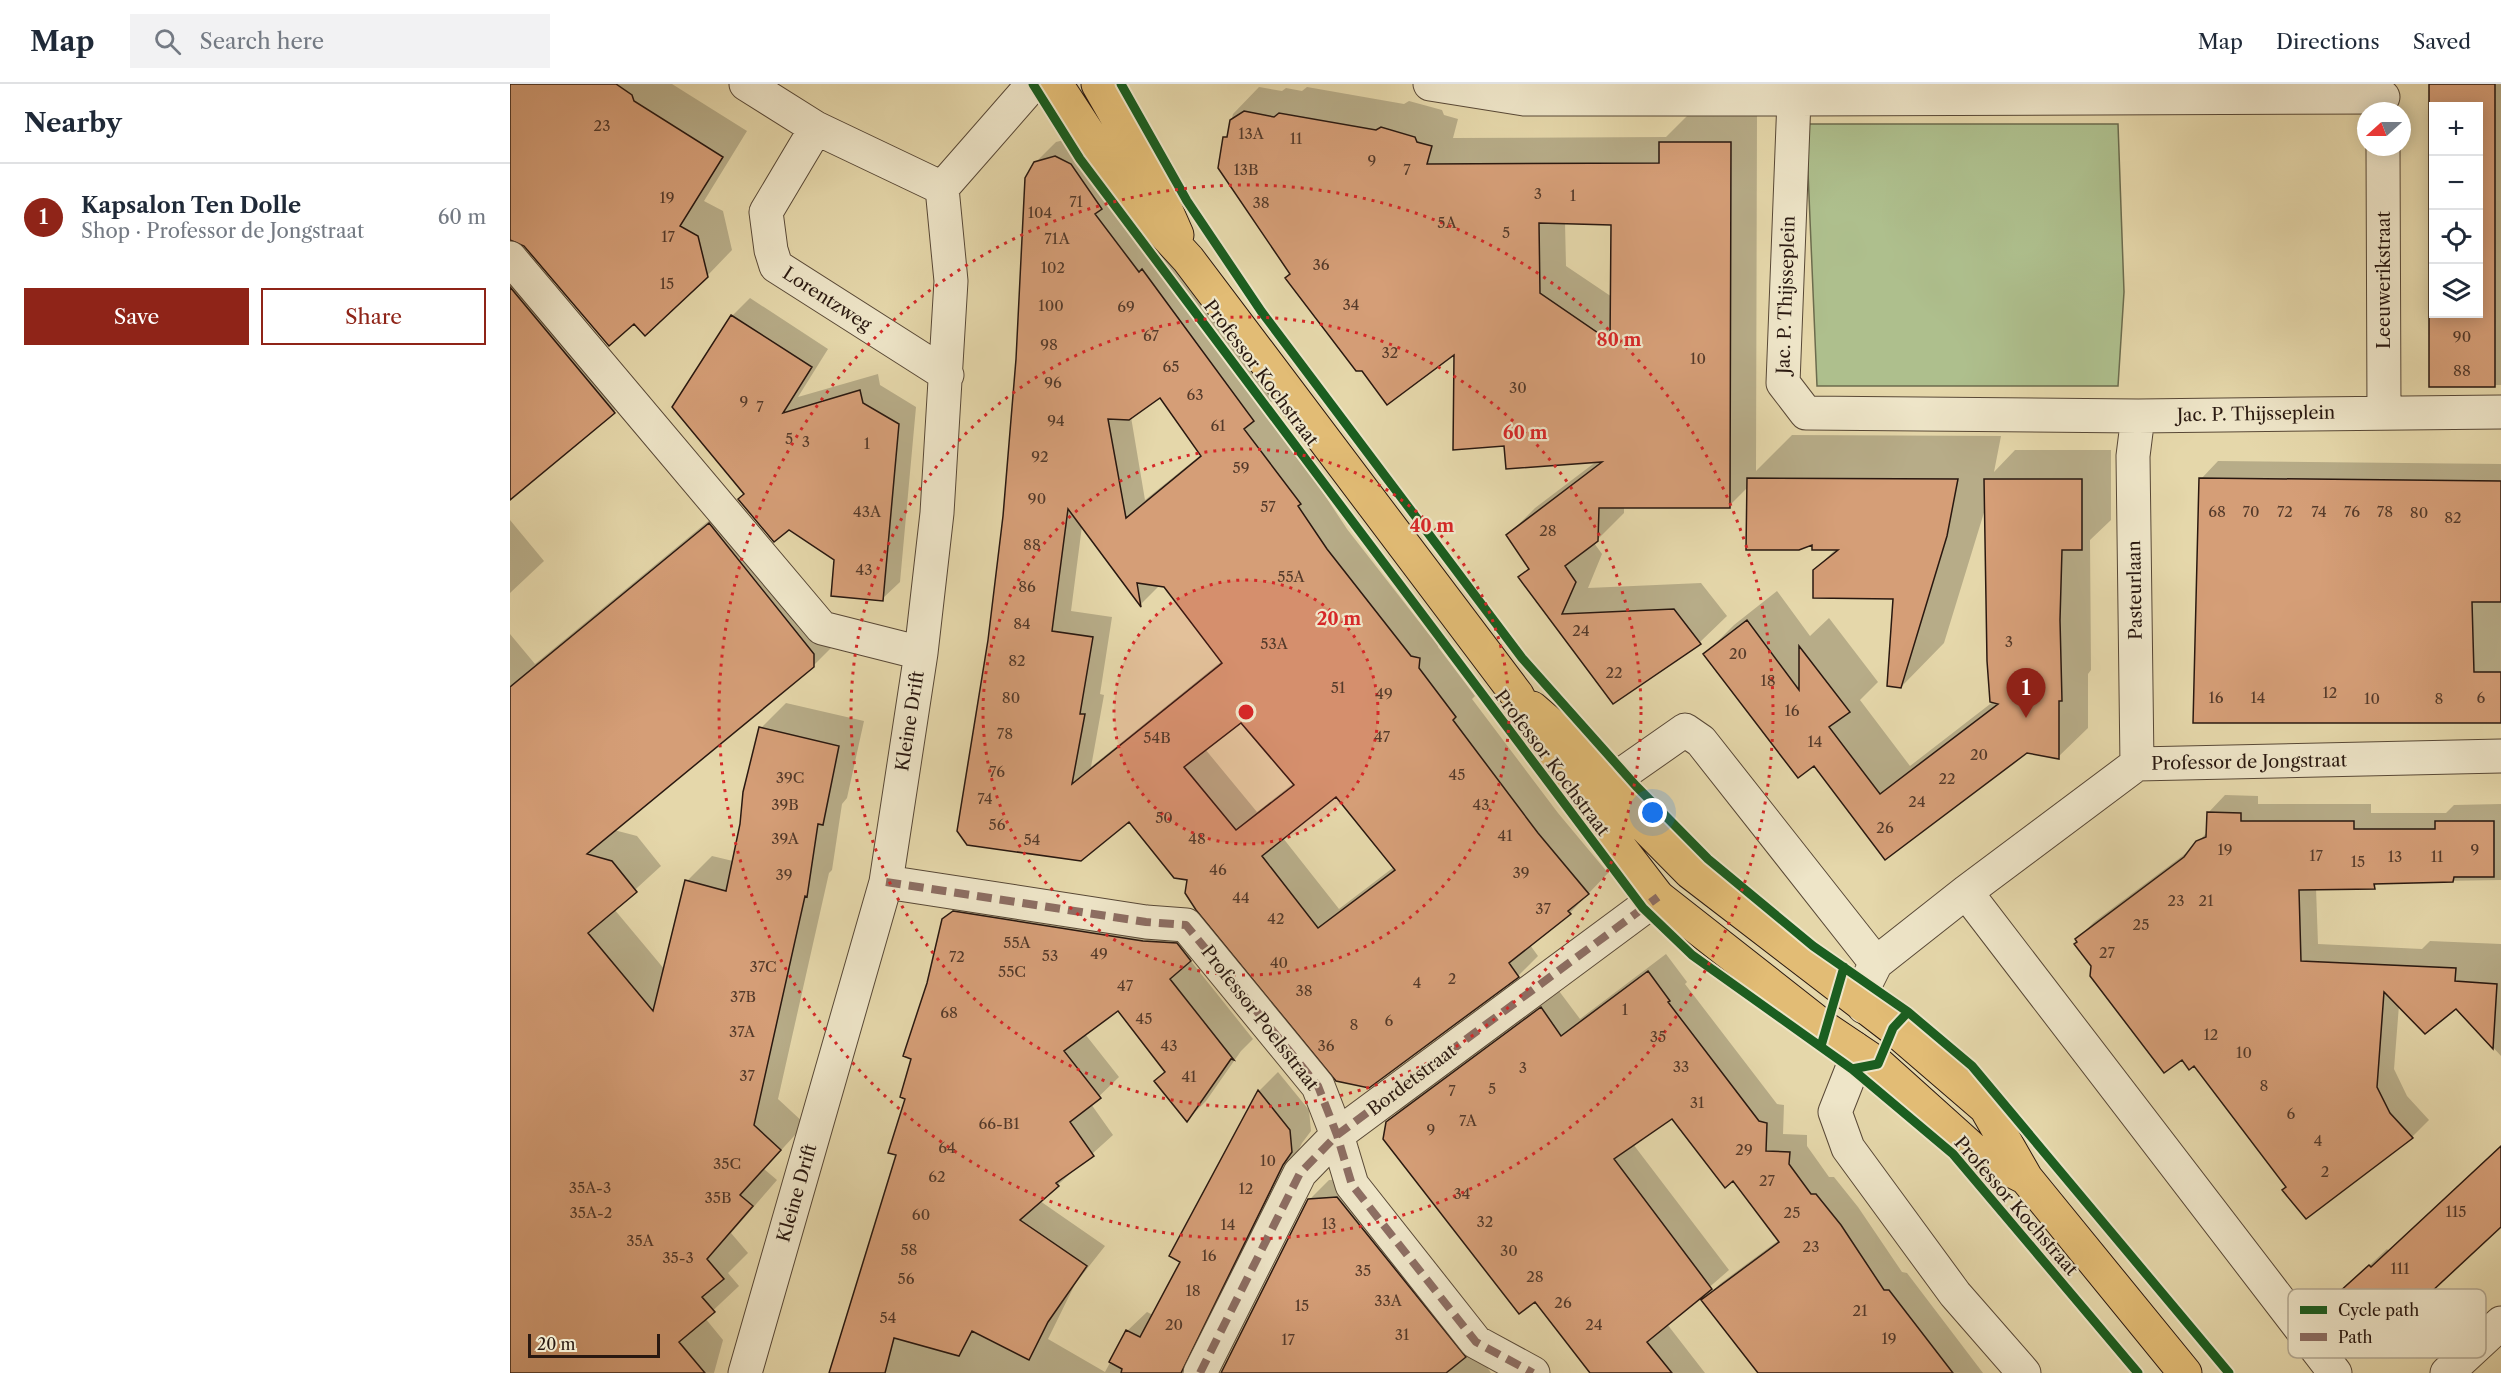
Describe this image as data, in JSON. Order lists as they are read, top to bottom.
{
  "streets": {
    "main road": ["Professor Kochstraat"],
    "street": [
      "Leeuwerikstraat",
      "Jac. P. Thijsseplein",
      "Lorentzweg",
      "Pasteurlaan",
      "Kleine Drift",
      "Professor de Jongstraat",
      "Professor Poelsstraat",
      "Bordetstraat"
    ]
  },
  "crossings": [
    ["Leeuwerikstraat", "Jac. P. Thijsseplein"],
    ["Jac. P. Thijsseplein", "Pasteurlaan"],
    ["Lorentzweg", "Kleine Drift"],
    ["Professor Kochstraat", "Bordetstraat"],
    ["Pasteurlaan", "Professor de Jongstraat"],
    ["Kleine Drift", "Professor Poelsstraat"],
    ["Professor Poelsstraat", "Bordetstraat"]
  ],
  "house_numbers": [
    "23",
    "13A",
    "11",
    "9",
    "13B",
    "7",
    "3",
    "1",
    "19",
    "71",
    "38",
    "104",
    "5A",
    "5",
    "17",
    "71A",
    "36",
    "102",
    "15",
    "34",
    "100",
    "69",
    "67",
    "90",
    "98",
    "32",
    "10",
    "65",
    "88",
    "96",
    "30",
    "63",
    "9",
    "7",
    "94",
    "61",
    "5",
    "3",
    "1",
    "92",
    "59",
    "90",
    "57",
    "43A",
    "68",
    "70",
    "72",
    "74",
    "76",
    "78",
    "80",
    "82",
    "28",
    "88",
    "43",
    "55A",
    "86",
    "84",
    "24",
    "3",
    "53A",
    "20",
    "82",
    "22",
    "18",
    "51",
    "12",
    "49",
    "80",
    "16",
    "14",
    "6",
    "10",
    "8",
    "16",
    "78",
    "47",
    "54B",
    "14",
    "20",
    "76",
    "45",
    "39C",
    "22",
    "74",
    "24",
    "39B",
    "43",
    "50",
    "56",
    "26",
    "41",
    "39A",
    "48",
    "54",
    "19",
    "9",
    "17",
    "13",
    "11",
    "15",
    "46",
    "39",
    "39",
    "44",
    "23",
    "21",
    "37",
    "42",
    "25",
    "55A",
    "27",
    "49",
    "53",
    "72",
    "40",
    "37C",
    "55C",
    "2",
    "4",
    "47",
    "38",
    "37B",
    "1",
    "68",
    "45",
    "6",
    "8",
    "37A",
    "12",
    "35",
    "43",
    "36",
    "10",
    "33",
    "3",
    "37",
    "41",
    "8",
    "5",
    "7",
    "31",
    "6",
    "7A",
    "66-B1",
    "9",
    "4",
    "64",
    "29",
    "10",
    "35C",
    "2",
    "62",
    "27",
    "35A-3",
    "12",
    "34",
    "35B",
    "115",
    "35A-2",
    "25",
    "60",
    "32",
    "13",
    "14",
    "35A",
    "23",
    "58",
    "30",
    "16",
    "35-3",
    "111",
    "35",
    "28",
    "56",
    "18",
    "33A",
    "26",
    "15",
    "21",
    "54",
    "20",
    "24",
    "31",
    "19",
    "17"
  ],
  "legend": ["Cycle path", "Path"],
  "scale_bar": "20 m",
  "north": "left",
  "page": {
    "header": "Map",
    "search": "Search here",
    "nav": ["Map", "Directions", "Saved"],
    "heading": "Nearby",
    "map_buttons": ["+", "−"],
    "list": [
      {
        "mark": "1",
        "name": "Kapsalon Ten Dolle",
        "note": "Shop · Professor de Jongstraat",
        "value": "60 m"
      }
    ],
    "buttons": ["Save", "Share"],
    "pins": "1",
    "scale": "20 m"
  },
  "rings": [
    "80 m",
    "60 m",
    "40 m",
    "20 m"
  ]
}
